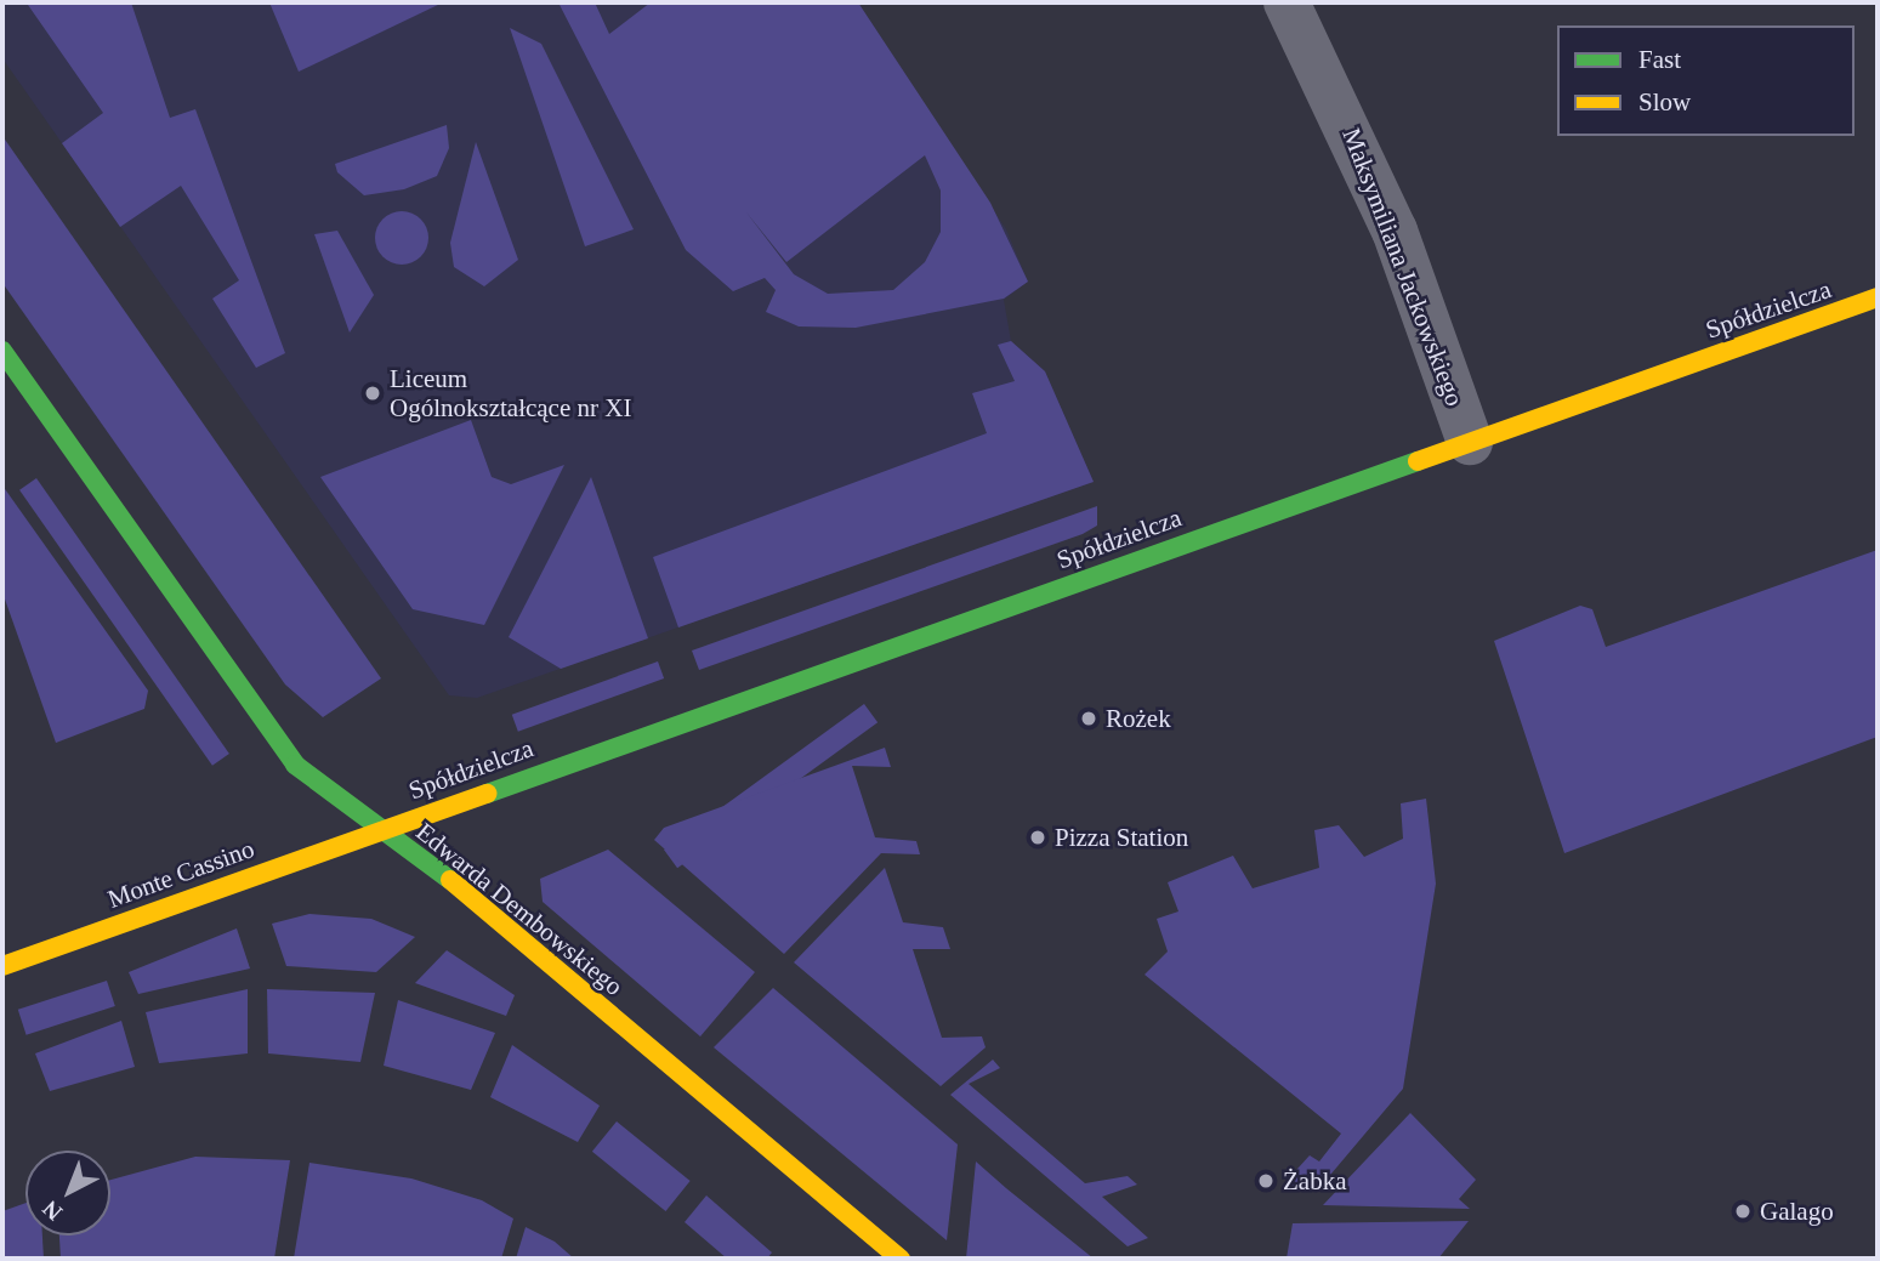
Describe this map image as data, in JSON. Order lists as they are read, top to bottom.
{
  "streets": {
    "street": [
      "Maksymiliana Jackowskiego",
      "Spółdzielcza",
      "Monte Cassino",
      "Edwarda Dembowskiego"
    ]
  },
  "crossings": [
    ["Maksymiliana Jackowskiego", "Spółdzielcza"],
    ["Spółdzielcza", "Monte Cassino"],
    ["Spółdzielcza", "Edwarda Dembowskiego"],
    ["Monte Cassino", "Edwarda Dembowskiego"]
  ],
  "places": [
    "Liceum Ogólnokształcące nr XI",
    "Rożek",
    "Pizza Station",
    "Żabka",
    "Galago"
  ],
  "legend": ["Fast", "Slow"],
  "north": "bottom left"
}
